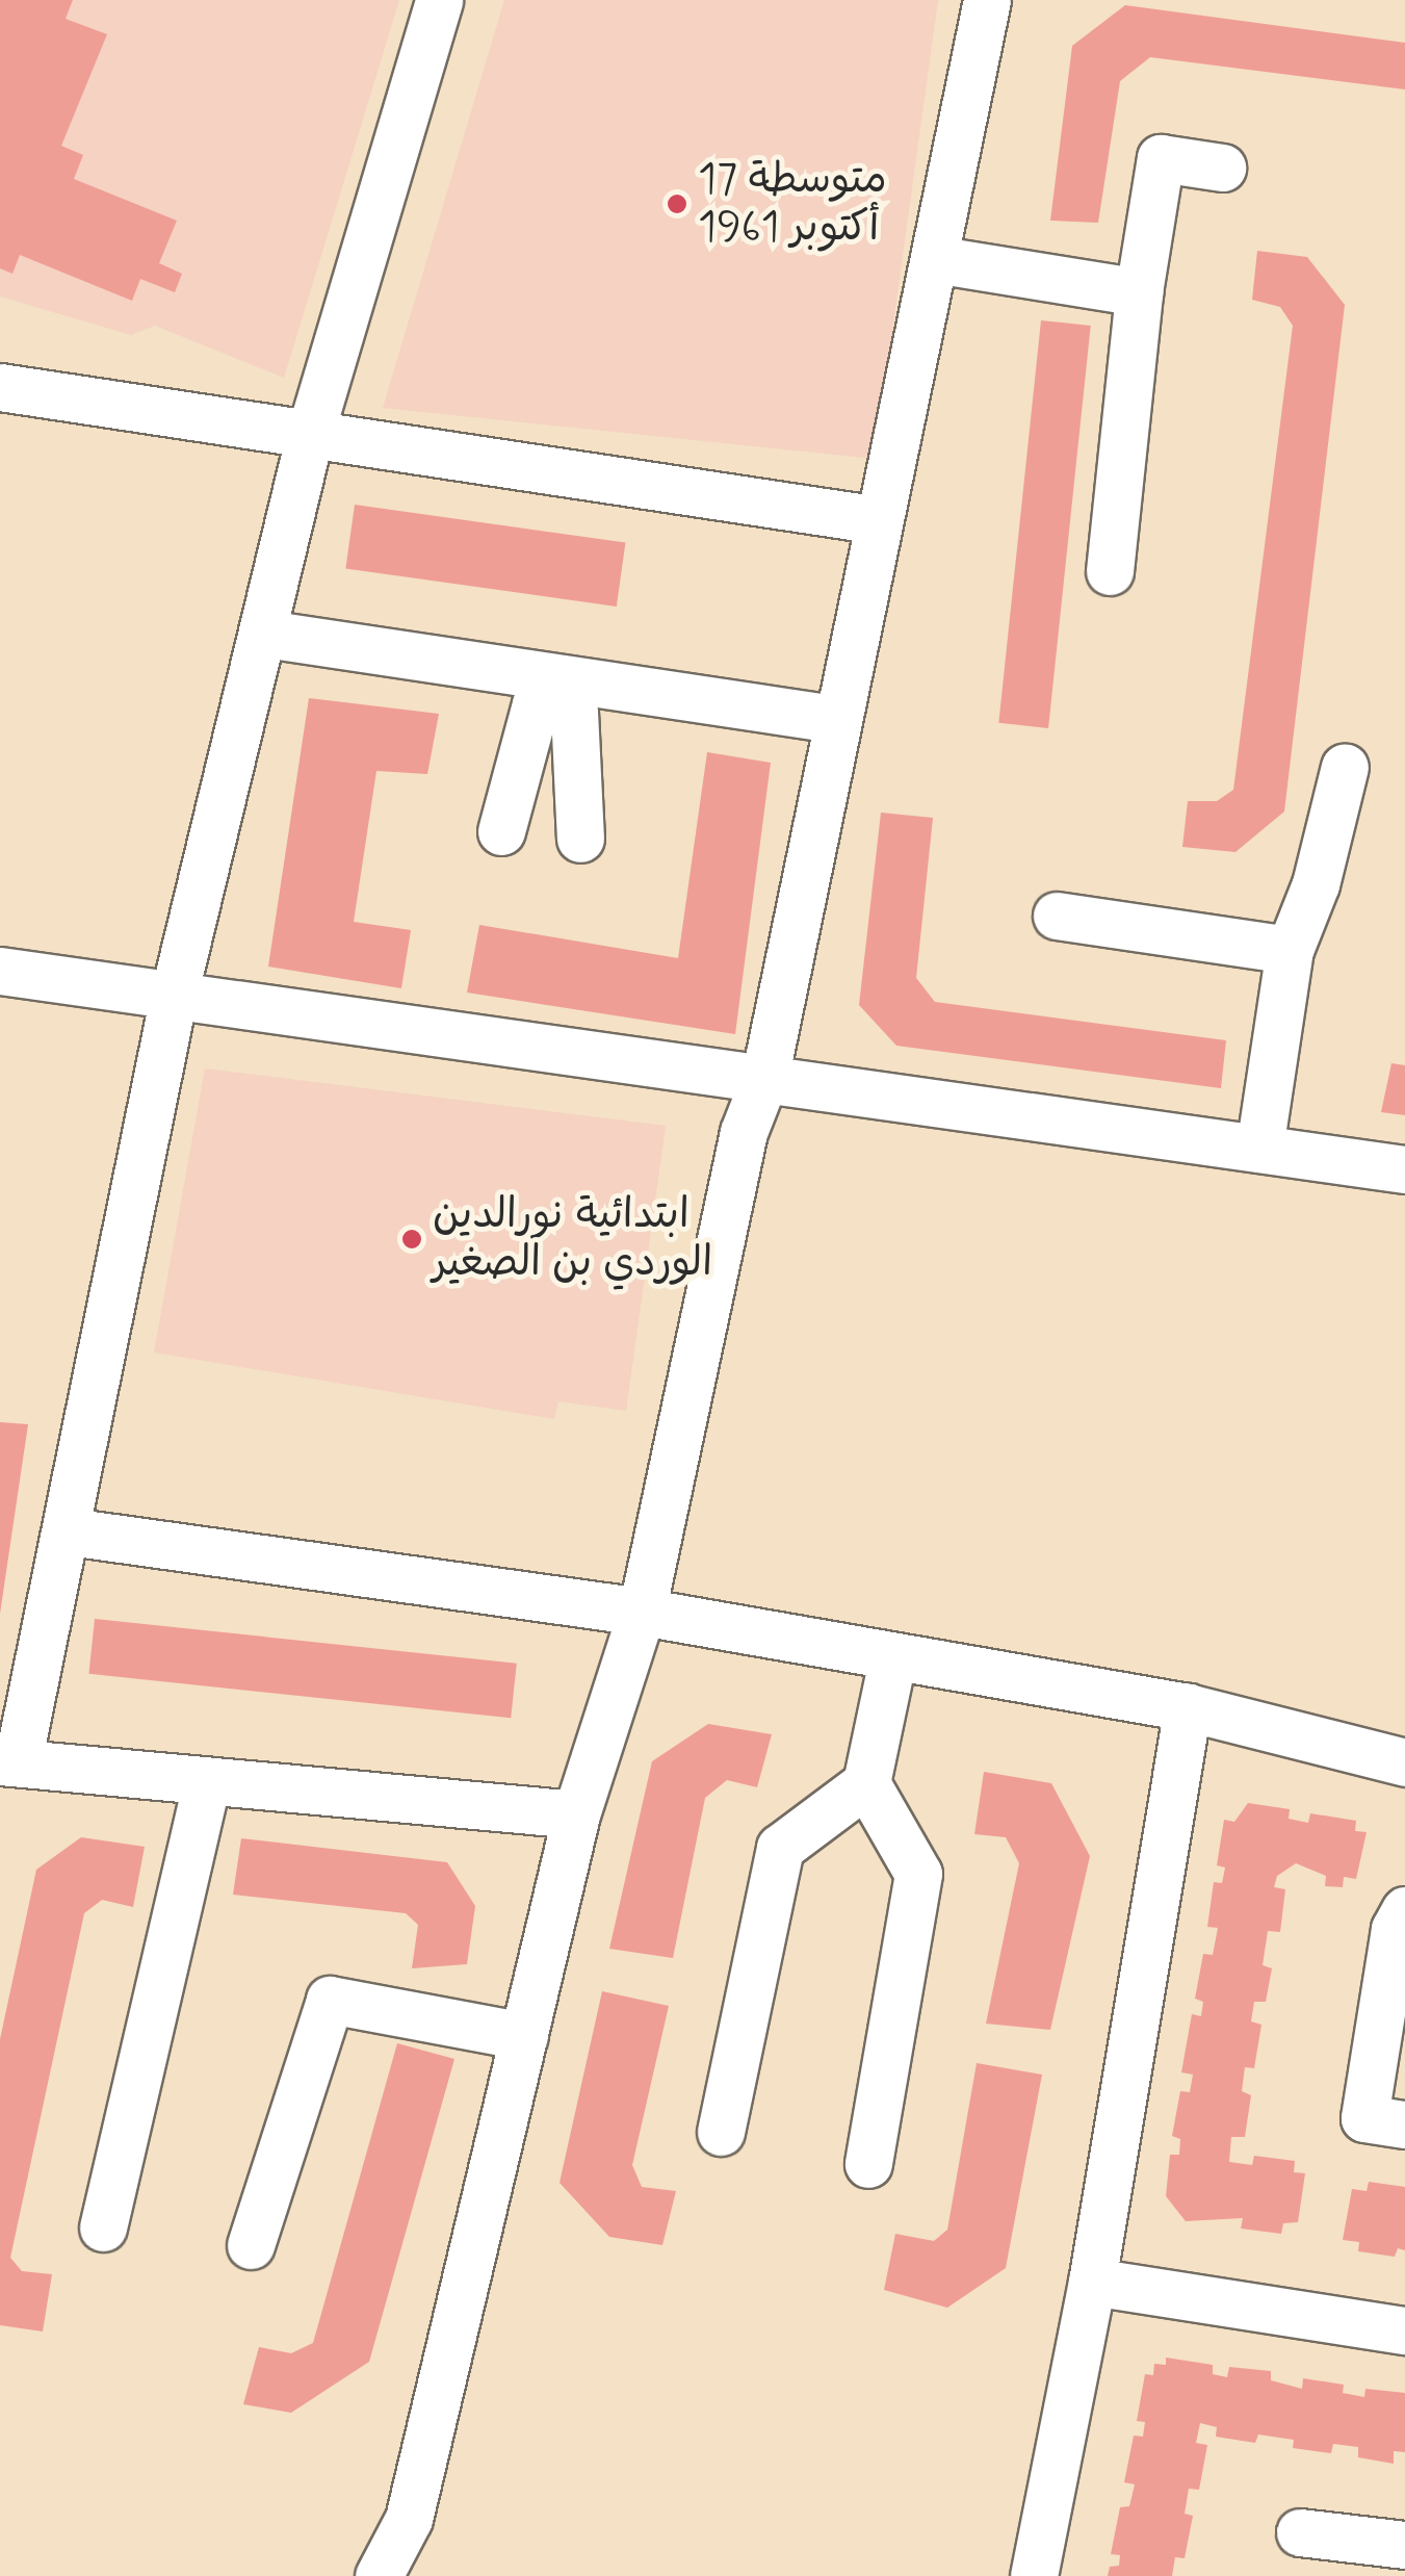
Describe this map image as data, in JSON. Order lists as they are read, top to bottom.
{
  "places": ["متوسطة 17 أكتوبر 1961", "ابتدائية نورالدين الوردي بن الصغير"]
}
